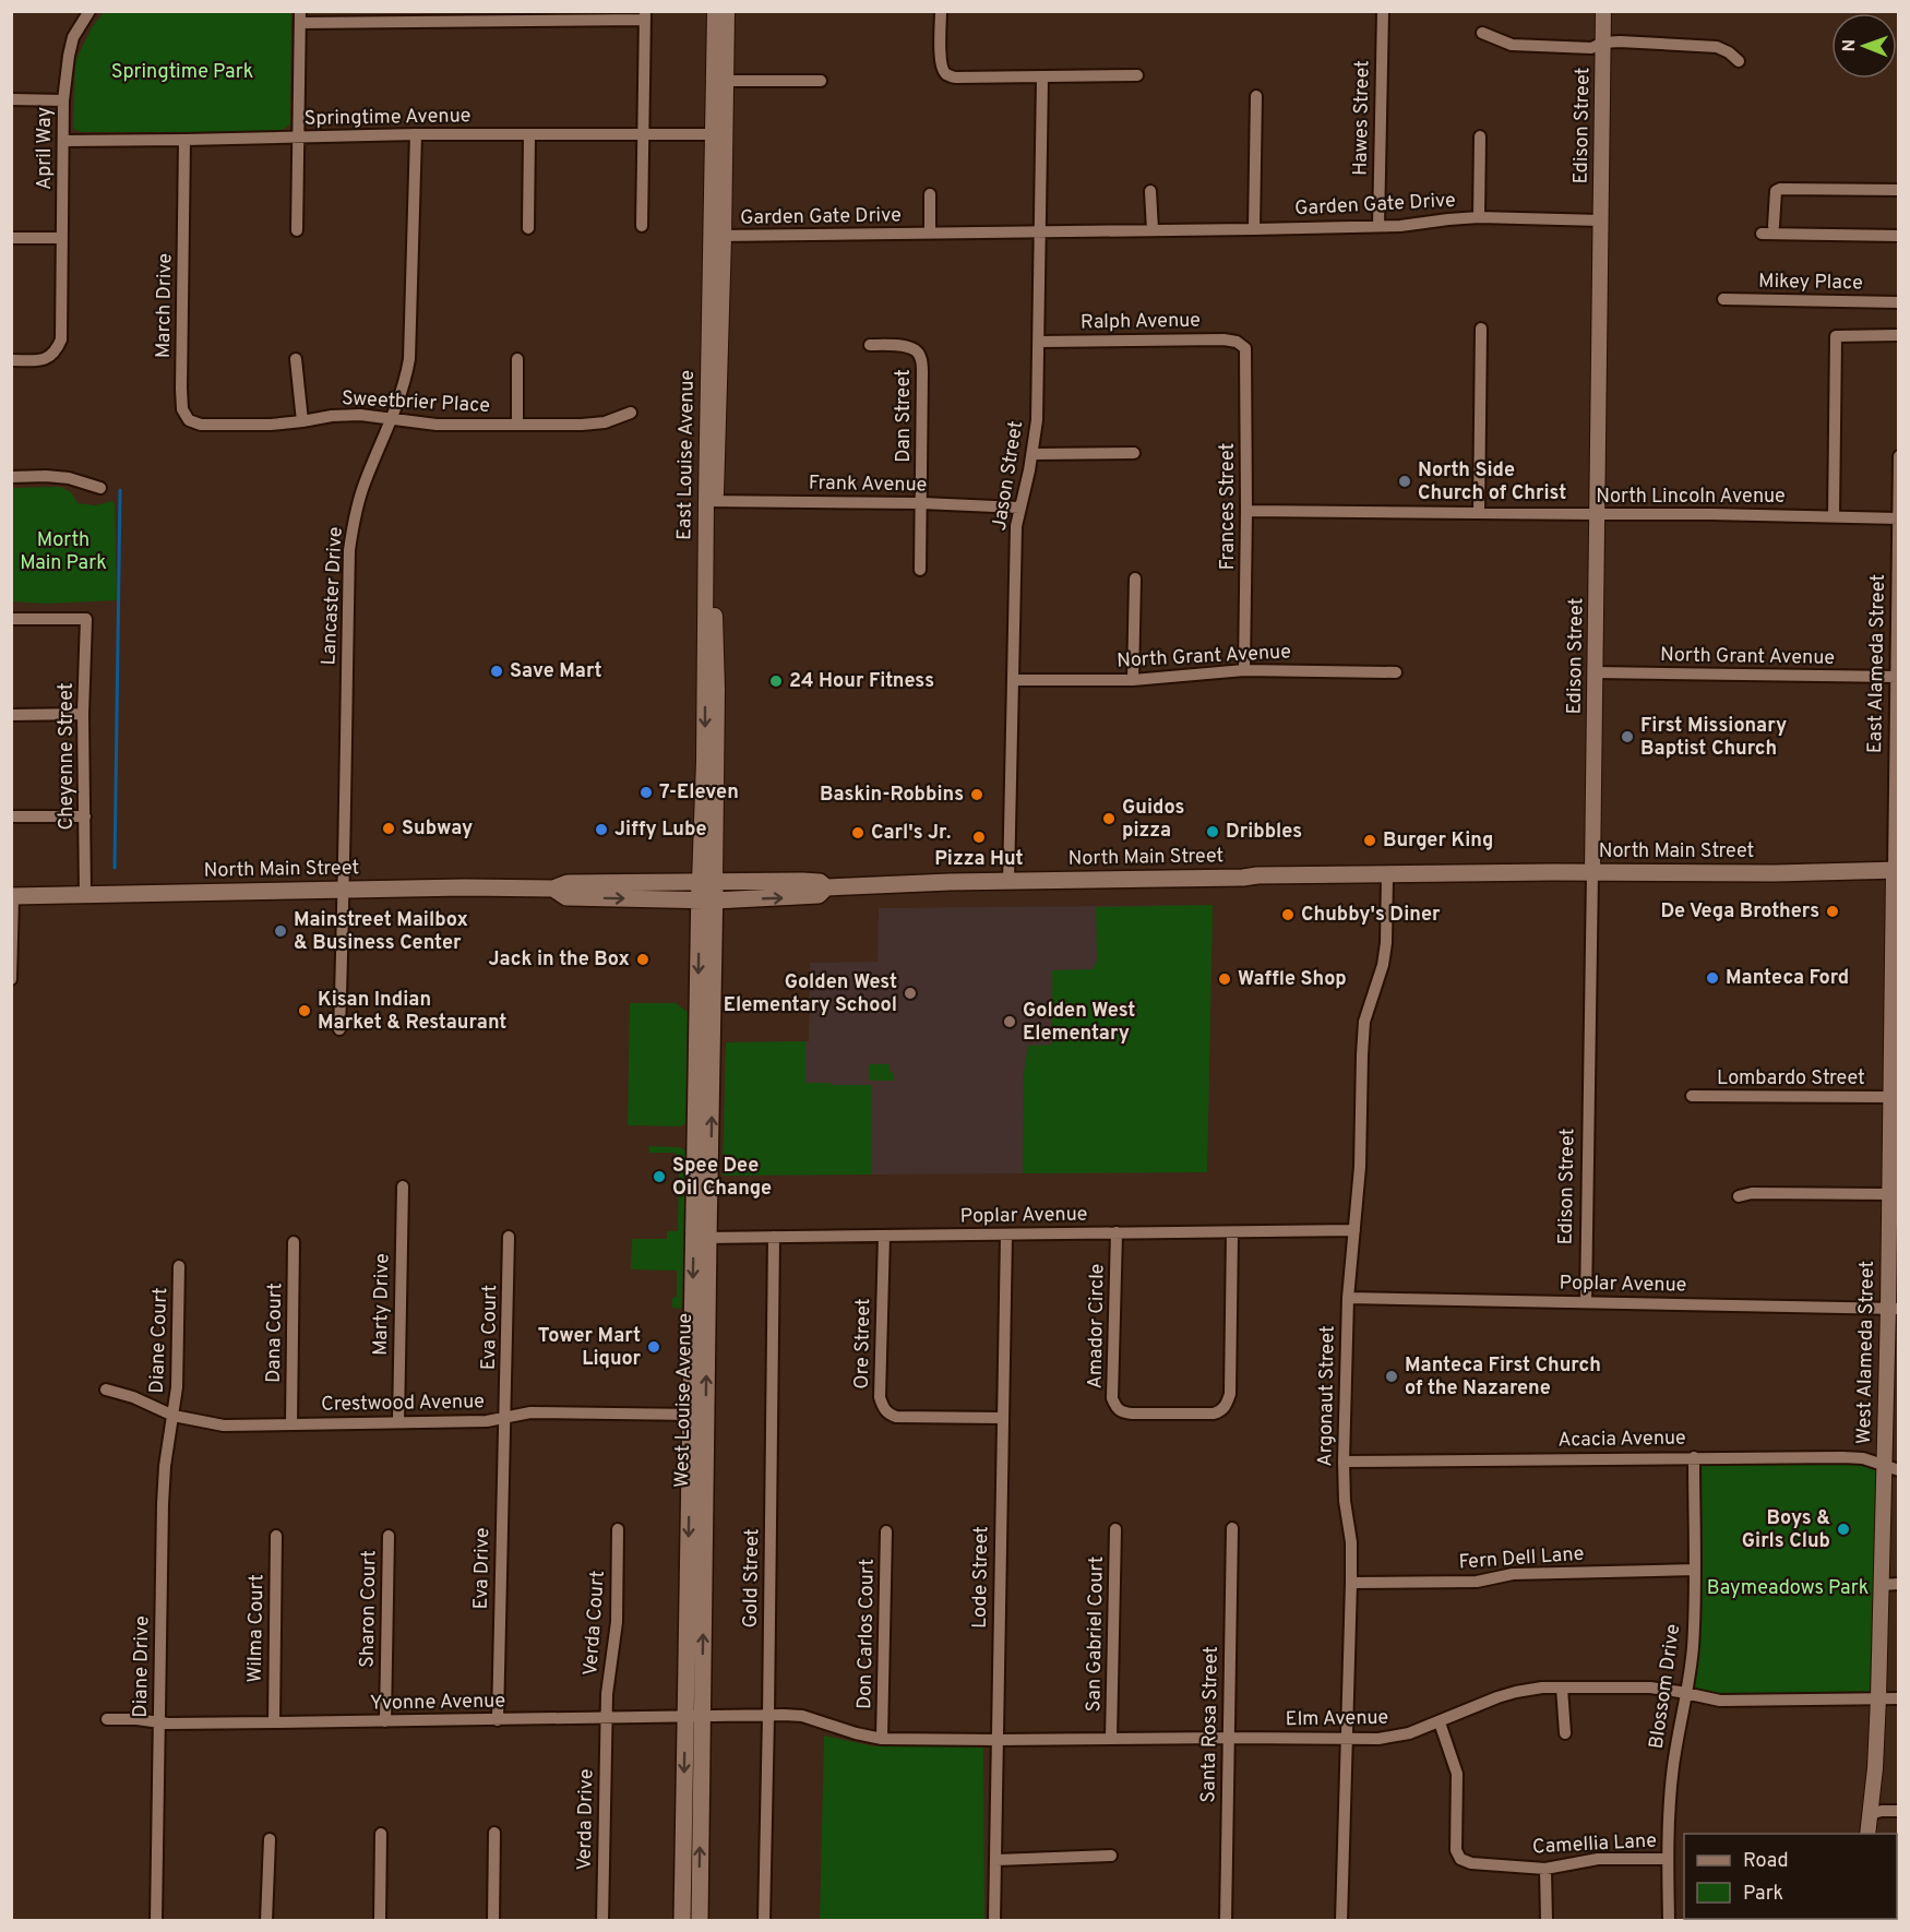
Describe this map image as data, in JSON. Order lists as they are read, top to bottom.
{
  "streets": {
    "main road": ["East Louise Avenue", "North Main Street", "West Louise Avenue"],
    "street": [
      "Springtime Avenue",
      "Hawes Street",
      "Edison Street",
      "April Way",
      "Garden Gate Drive",
      "Mikey Place",
      "March Drive",
      "Ralph Avenue",
      "Sweetbrier Place",
      "Dan Street",
      "Jason Street",
      "Frank Avenue",
      "North Lincoln Avenue",
      "Frances Street",
      "Lancaster Drive",
      "North Grant Avenue",
      "East Alameda Street",
      "Cheyenne Street",
      "Lombardo Street",
      "Poplar Avenue",
      "Marty Drive",
      "Amador Circle",
      "Eva Court",
      "Dana Court",
      "Diane Court",
      "Ore Street",
      "West Alameda Street",
      "Argonaut Street",
      "Crestwood Avenue",
      "Acacia Avenue",
      "Fern Dell Lane",
      "Eva Drive",
      "Lode Street",
      "Gold Street",
      "Sharon Court",
      "Verda Court",
      "Wilma Court",
      "Don Carlos Court",
      "San Gabriel Court",
      "Diane Drive",
      "Blossom Drive",
      "Yvonne Avenue",
      "Elm Avenue",
      "Santa Rosa Street",
      "Verda Drive",
      "Camellia Lane"
    ]
  },
  "crossings": [
    ["Springtime Avenue", "April Way"],
    ["Springtime Avenue", "March Drive"],
    ["Springtime Avenue", "East Louise Avenue"],
    ["Springtime Avenue", "Lancaster Drive"],
    ["Hawes Street", "Garden Gate Drive"],
    ["Edison Street", "Garden Gate Drive"],
    ["Edison Street", "North Lincoln Avenue"],
    ["Edison Street", "North Grant Avenue"],
    ["Edison Street", "North Main Street"],
    ["Edison Street", "Poplar Avenue"],
    ["Garden Gate Drive", "East Louise Avenue"],
    ["Garden Gate Drive", "Jason Street"],
    ["March Drive", "Sweetbrier Place"],
    ["Ralph Avenue", "Jason Street"],
    ["Ralph Avenue", "Frances Street"],
    ["Sweetbrier Place", "Lancaster Drive"],
    ["Dan Street", "Frank Avenue"],
    ["East Louise Avenue", "Frank Avenue"],
    ["East Louise Avenue", "North Main Street"],
    ["East Louise Avenue", "West Louise Avenue"],
    ["Jason Street", "Frank Avenue"],
    ["Jason Street", "North Grant Avenue"],
    ["Jason Street", "North Main Street"],
    ["North Lincoln Avenue", "Frances Street"],
    ["North Lincoln Avenue", "East Alameda Street"],
    ["Frances Street", "North Grant Avenue"],
    ["Lancaster Drive", "North Main Street"],
    ["North Grant Avenue", "East Alameda Street"],
    ["East Alameda Street", "North Main Street"],
    ["East Alameda Street", "West Alameda Street"],
    ["Cheyenne Street", "North Main Street"],
    ["North Main Street", "West Alameda Street"],
    ["North Main Street", "Argonaut Street"],
    ["North Main Street", "West Louise Avenue"],
    ["Lombardo Street", "West Alameda Street"],
    ["Poplar Avenue", "Amador Circle"],
    ["Poplar Avenue", "Ore Street"],
    ["Poplar Avenue", "West Alameda Street"],
    ["Poplar Avenue", "Argonaut Street"],
    ["Poplar Avenue", "West Louise Avenue"],
    ["Poplar Avenue", "Lode Street"],
    ["Poplar Avenue", "Gold Street"],
    ["Marty Drive", "Crestwood Avenue"],
    ["Eva Court", "Crestwood Avenue"],
    ["Eva Court", "Eva Drive"],
    ["Dana Court", "Crestwood Avenue"],
    ["Diane Court", "Crestwood Avenue"],
    ["Diane Court", "Diane Drive"],
    ["Ore Street", "Lode Street"],
    ["West Alameda Street", "Acacia Avenue"],
    ["West Alameda Street", "Elm Avenue"],
    ["Argonaut Street", "Acacia Avenue"],
    ["Argonaut Street", "Fern Dell Lane"],
    ["Argonaut Street", "Elm Avenue"],
    ["West Louise Avenue", "Crestwood Avenue"],
    ["West Louise Avenue", "Yvonne Avenue"],
    ["Crestwood Avenue", "Eva Drive"],
    ["Crestwood Avenue", "Diane Drive"],
    ["Acacia Avenue", "Blossom Drive"],
    ["Fern Dell Lane", "Blossom Drive"],
    ["Eva Drive", "Yvonne Avenue"],
    ["Lode Street", "Elm Avenue"],
    ["Gold Street", "Yvonne Avenue"],
    ["Gold Street", "Elm Avenue"],
    ["Sharon Court", "Yvonne Avenue"],
    ["Verda Court", "Yvonne Avenue"],
    ["Verda Court", "Verda Drive"],
    ["Wilma Court", "Yvonne Avenue"],
    ["Don Carlos Court", "Elm Avenue"],
    ["San Gabriel Court", "Elm Avenue"],
    ["Diane Drive", "Yvonne Avenue"],
    ["Blossom Drive", "Elm Avenue"],
    ["Blossom Drive", "Camellia Lane"],
    ["Yvonne Avenue", "Elm Avenue"],
    ["Yvonne Avenue", "Verda Drive"],
    ["Elm Avenue", "Santa Rosa Street"],
    ["Elm Avenue", "Camellia Lane"]
  ],
  "parks": ["Springtime Park", "Morth Main Park", "Baymeadows Park"],
  "places": [
    "North Side Church of Christ",
    "Save Mart",
    "24 Hour Fitness",
    "First Missionary Baptist Church",
    "7-Eleven",
    "Baskin-Robbins",
    "Guidos pizza",
    "Subway",
    "Jiffy Lube",
    "Dribbles",
    "Carl's Jr.",
    "Pizza Hut",
    "Burger King",
    "De Vega Brothers",
    "Chubby's Diner",
    "Mainstreet Mailbox & Business Center",
    "Jack in the Box",
    "Manteca Ford",
    "Waffle Shop",
    "Golden West Elementary School",
    "Kisan Indian Market & Restaurant",
    "Golden West Elementary",
    "Spee Dee Oil Change",
    "Tower Mart Liquor",
    "Manteca First Church of the Nazarene",
    "Boys & Girls Club"
  ],
  "legend": ["Road", "Park"],
  "north": "left"
}
